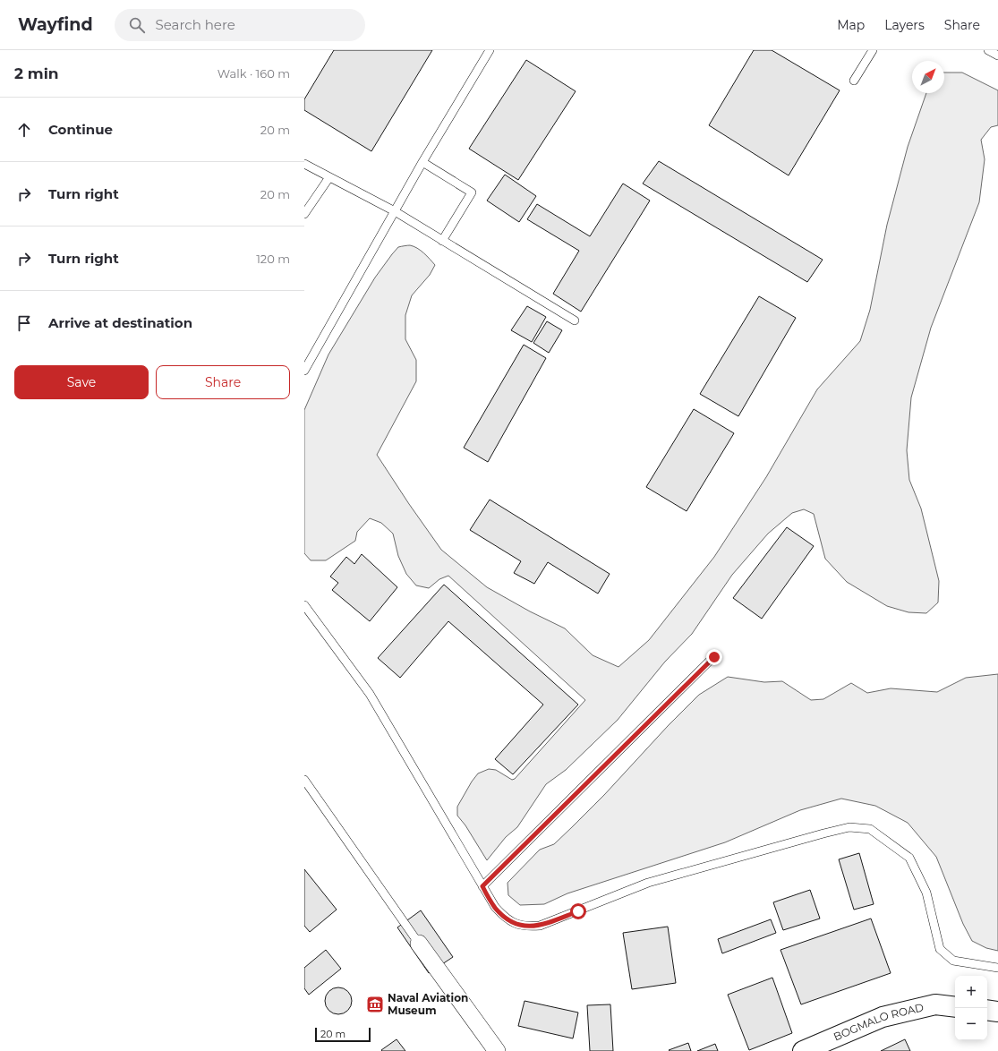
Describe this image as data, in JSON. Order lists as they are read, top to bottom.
{
  "streets": {
    "street": ["BOGMALO ROAD"]
  },
  "places": {
    "museum": ["Naval Aviation Museum"]
  },
  "scale_bar": "20 m",
  "north": "top right",
  "page": {
    "header": "Wayfind",
    "search": "Search here",
    "nav": ["Map", "Layers", "Share"],
    "heading": ["2 min", "Walk · 160 m"],
    "list": [
      ["Continue", "20 m"],
      ["Turn right", "20 m"],
      ["Turn right", "120 m"],
      "Arrive at destination"
    ],
    "buttons": ["Save", "Share"],
    "map_buttons": ["+", "−"],
    "scale": "20 m"
  }
}
